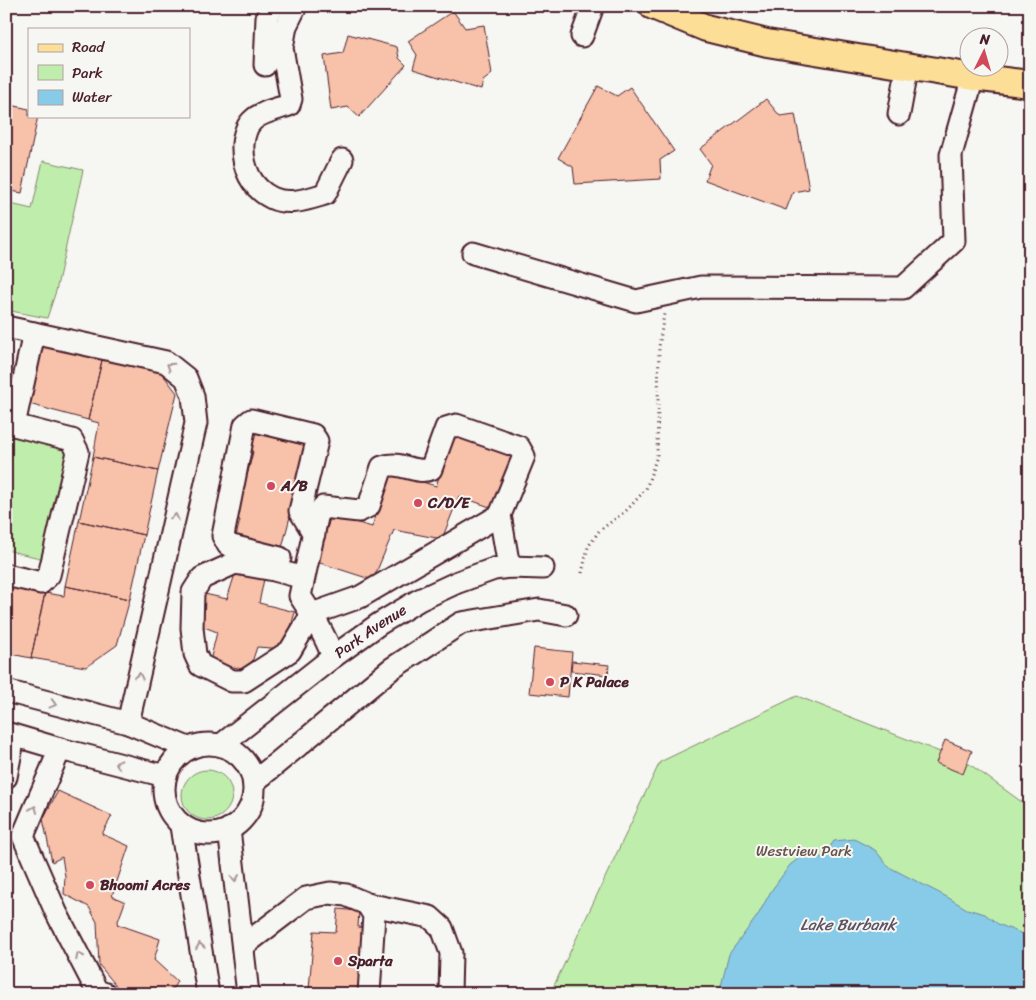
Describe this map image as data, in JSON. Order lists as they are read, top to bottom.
{
  "streets": {
    "street": ["Park Avenue"]
  },
  "water": ["Lake Burbank"],
  "parks": ["Westview Park"],
  "places": [
    "A/B",
    "C/D/E",
    "P K Palace",
    "Bhoomi Acres",
    "Sparta"
  ],
  "legend": ["Road", "Park", "Water"],
  "north": "top"
}
